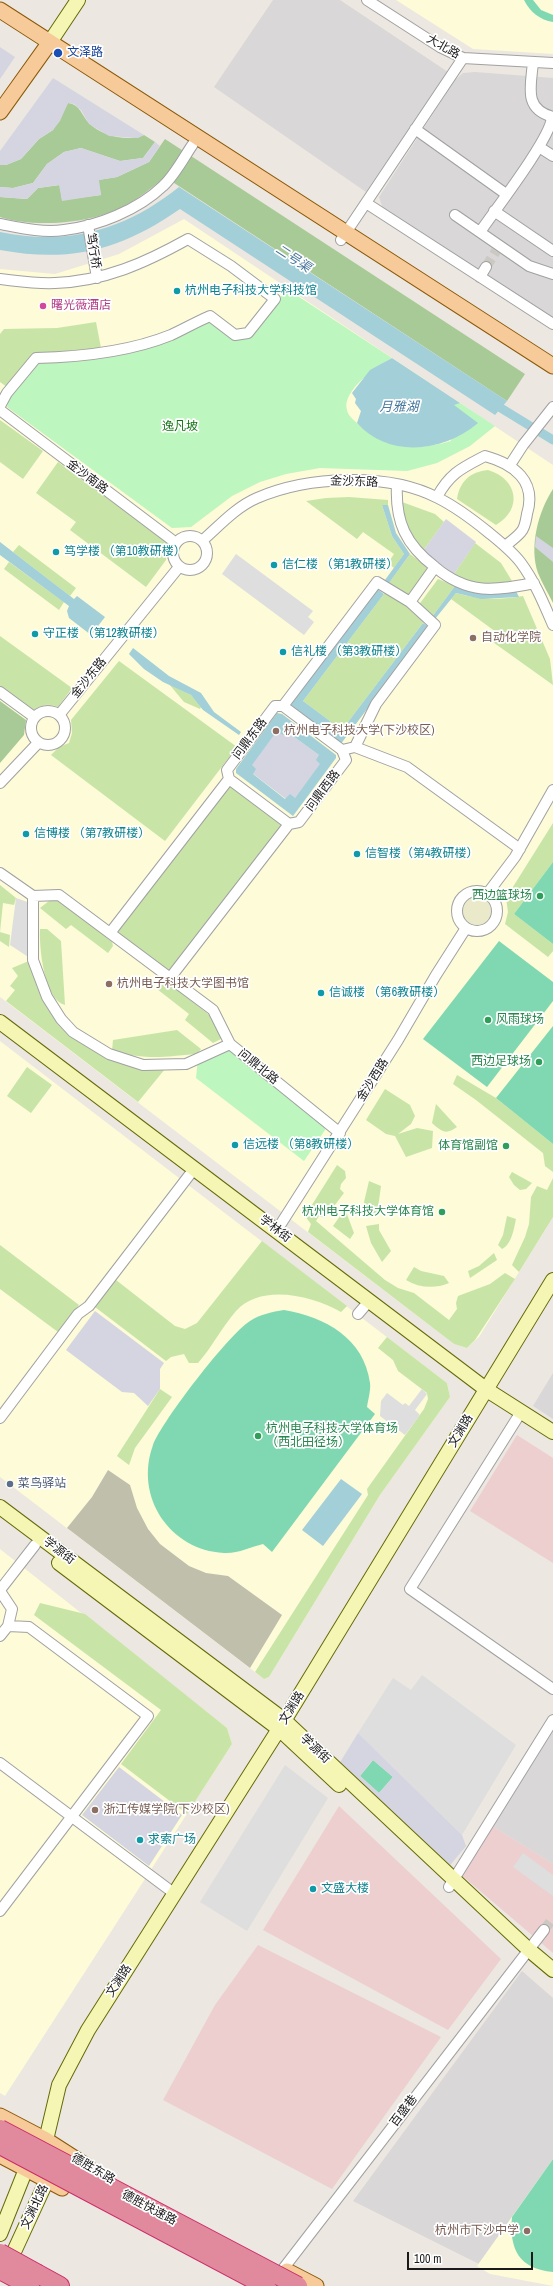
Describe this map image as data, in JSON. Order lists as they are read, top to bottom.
{
  "streets": {
    "highway": ["德胜快速路"],
    "main road": [
      "学林街",
      "文渊路",
      "学源街",
      "德胜东路",
      "文渊北路"
    ],
    "street": [
      "大北路",
      "笃行桥",
      "金沙南路",
      "金沙东路",
      "问鼎东路",
      "问鼎西路",
      "问鼎北路",
      "金沙西路",
      "百盛巷"
    ]
  },
  "crossings": [
    ["金沙南路", "金沙东路"],
    ["问鼎北路", "金沙西路"],
    ["金沙西路", "学林街"],
    ["学林街", "文渊路"],
    ["文渊路", "学源街"],
    ["文渊路", "德胜东路"],
    ["文渊路", "文渊北路"],
    ["学源街", "百盛巷"],
    ["百盛巷", "德胜东路"],
    ["德胜东路", "文渊北路"]
  ],
  "water": ["二号渠", "月雅湖"],
  "parks": ["逸凡坡"],
  "places": [
    "文泽路",
    "杭州电子科技大学科技馆",
    "曙光薇酒店",
    "笃学楼 （第10教研楼）",
    "信仁楼 （第1教研楼）",
    "守正楼 （第12教研楼）",
    "自动化学院",
    "信礼楼 （第3教研楼）",
    "杭州电子科技大学(下沙校区)",
    "信博楼 （第7教研楼）",
    "信智楼（第4教研楼）",
    "西边篮球场",
    "杭州电子科技大学图书馆",
    "信诚楼 （第6教研楼）",
    "风雨球场",
    "西边足球场",
    "信远楼 （第8教研楼）",
    "体育馆副馆",
    "杭州电子科技大学体育馆",
    "杭州电子科技大学体育场 （西北田径场）",
    "菜鸟驿站",
    "浙江传媒学院(下沙校区)",
    "求索广场",
    "文盛大楼",
    "杭州市下沙中学"
  ],
  "scale_bar": "100 m"
}
